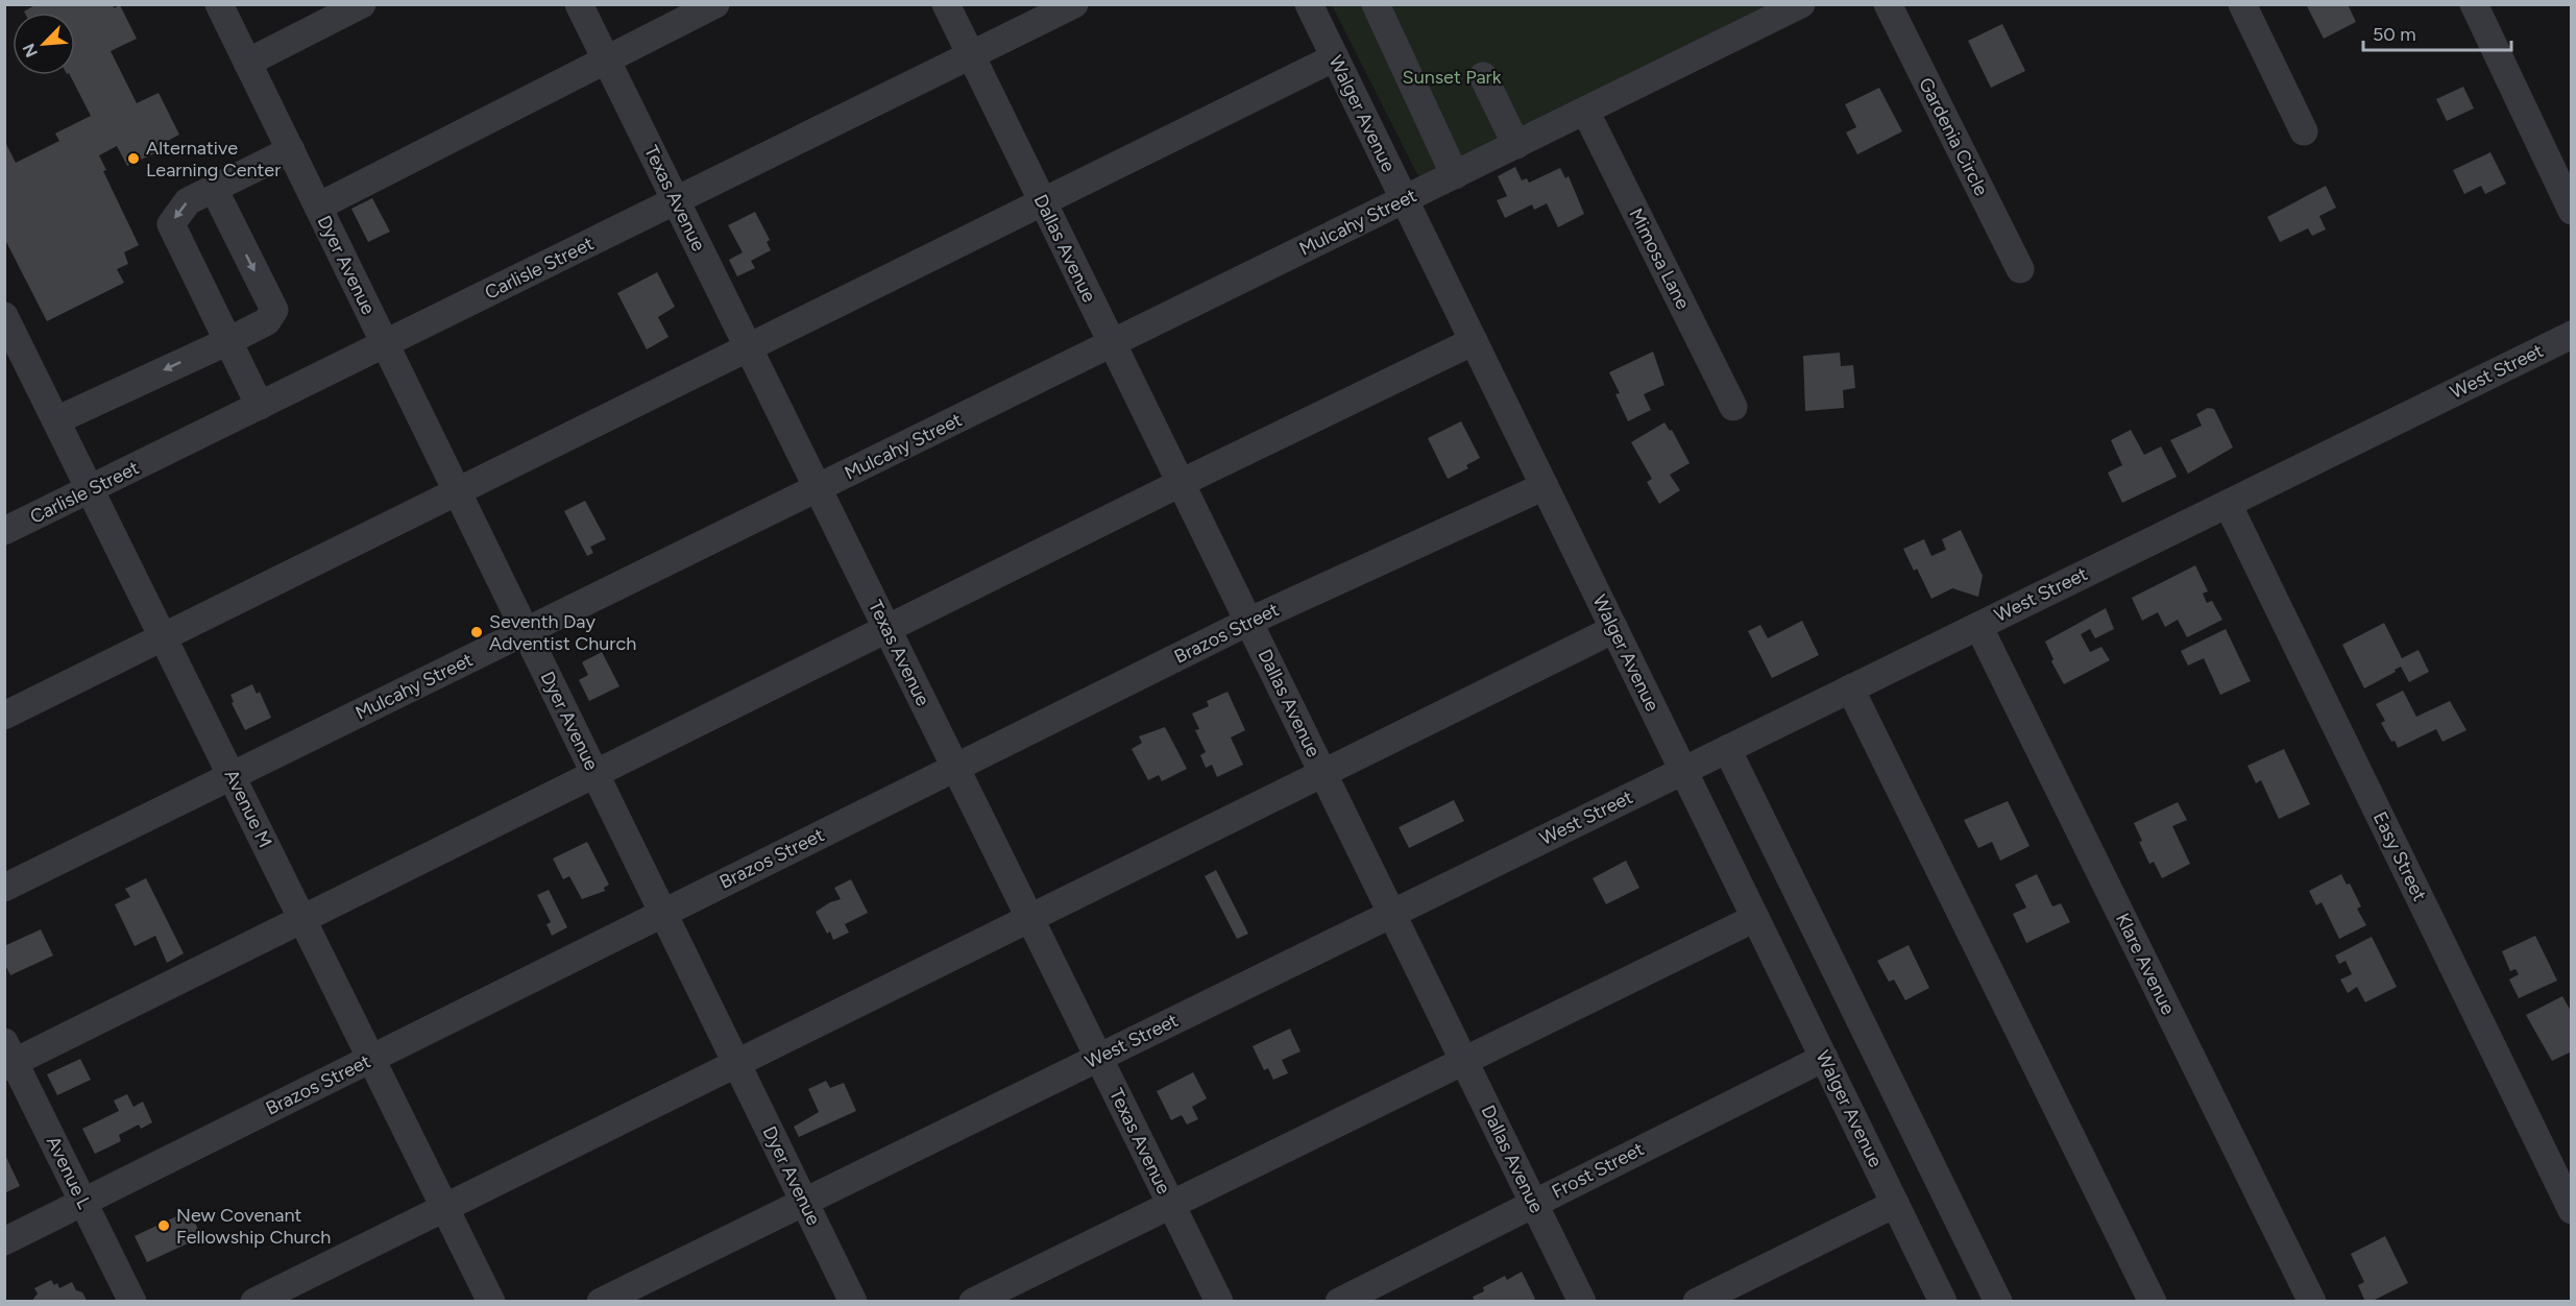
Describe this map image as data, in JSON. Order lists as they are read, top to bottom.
{
  "streets": {
    "street": [
      "Walger Avenue",
      "Gardenia Circle",
      "Texas Avenue",
      "Mulcahy Street",
      "Dallas Avenue",
      "Mimosa Lane",
      "Dyer Avenue",
      "Carlisle Street",
      "West Street",
      "Brazos Street",
      "Avenue M",
      "Easy Street",
      "Klare Avenue",
      "Frost Street",
      "Avenue L"
    ]
  },
  "crossings": [
    ["Walger Avenue", "Mulcahy Street"],
    ["Walger Avenue", "West Street"],
    ["Walger Avenue", "Brazos Street"],
    ["Walger Avenue", "Frost Street"],
    ["Texas Avenue", "Mulcahy Street"],
    ["Texas Avenue", "Carlisle Street"],
    ["Texas Avenue", "West Street"],
    ["Texas Avenue", "Brazos Street"],
    ["Mulcahy Street", "Dallas Avenue"],
    ["Mulcahy Street", "Mimosa Lane"],
    ["Mulcahy Street", "Dyer Avenue"],
    ["Mulcahy Street", "Avenue M"],
    ["Dallas Avenue", "Carlisle Street"],
    ["Dallas Avenue", "West Street"],
    ["Dallas Avenue", "Brazos Street"],
    ["Dallas Avenue", "Frost Street"],
    ["Dyer Avenue", "Carlisle Street"],
    ["Dyer Avenue", "West Street"],
    ["Dyer Avenue", "Brazos Street"],
    ["Carlisle Street", "Avenue M"],
    ["West Street", "Easy Street"],
    ["West Street", "Klare Avenue"],
    ["Brazos Street", "Avenue M"],
    ["Brazos Street", "Avenue L"]
  ],
  "parks": ["Sunset Park"],
  "places": ["Alternative Learning Center", "Seventh Day Adventist Church", "New Covenant Fellowship Church"],
  "scale_bar": "50 m",
  "north": "bottom left"
}
